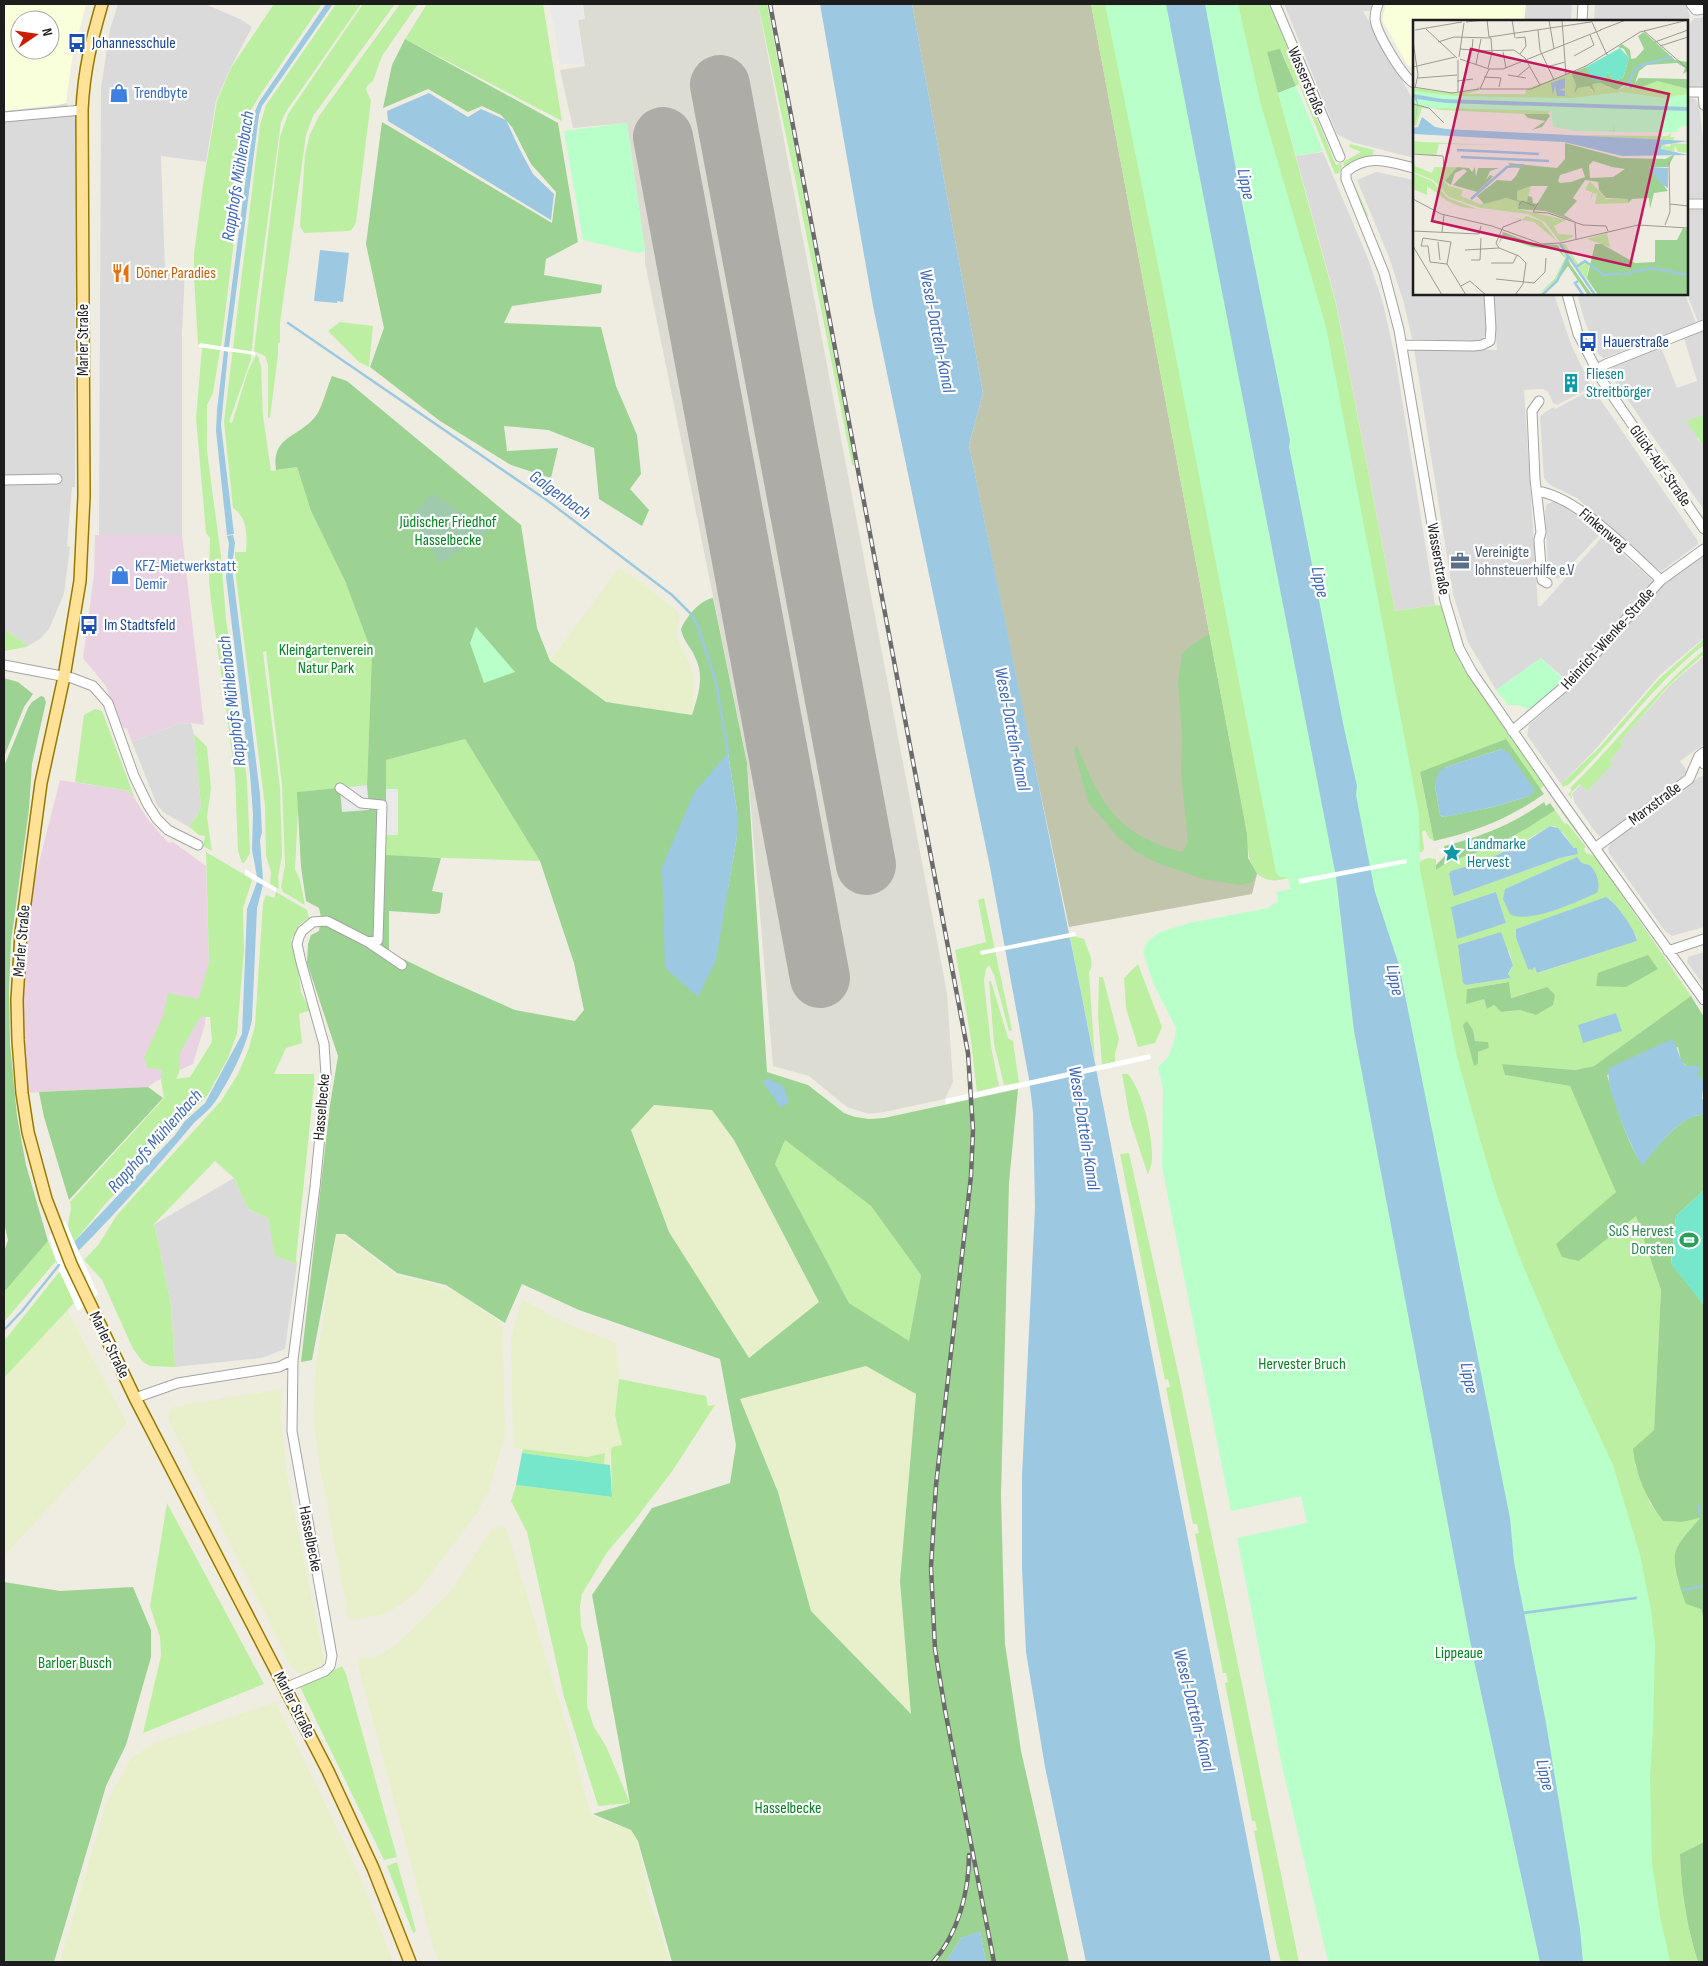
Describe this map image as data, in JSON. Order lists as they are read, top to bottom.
{
  "streets": {
    "main road": ["Marler Straße"],
    "street": [
      "Wasserstraße",
      "Glück-Auf-Straße",
      "Finkenweg",
      "Heinrich-Wienke-Straße",
      "Marxstraße",
      "Hasselbecke"
    ]
  },
  "crossings": [
    ["Wasserstraße", "Heinrich-Wienke-Straße"],
    ["Wasserstraße", "Marxstraße"],
    ["Marler Straße", "Hasselbecke"],
    ["Finkenweg", "Heinrich-Wienke-Straße"]
  ],
  "water": [
    "Rapphofs Mühlenbach",
    "Lippe",
    "Wesel-Datteln-Kanal",
    "Galgenbach"
  ],
  "parks": [
    "Jüdischer Friedhof Hasselbecke",
    "Kleingartenverein Natur Park",
    "Hervester Bruch",
    "Lippeaue",
    "Barloer Busch",
    "Hasselbecke"
  ],
  "places": {
    "bus stop": ["Johannesschule", "Hauerstraße", "Im Stadtsfeld"],
    "shop": ["Trendbyte", "KFZ-Mietwerkstatt Demir"],
    "restaurant": ["Döner Paradies"],
    "building": ["Fliesen Streitbörger"],
    "office": ["Vereinigte lohnsteuerhilfe e.V"],
    "place": ["Landmarke Hervest"],
    "sports": ["SuS Hervest Dorsten"]
  },
  "north": "right"
}
